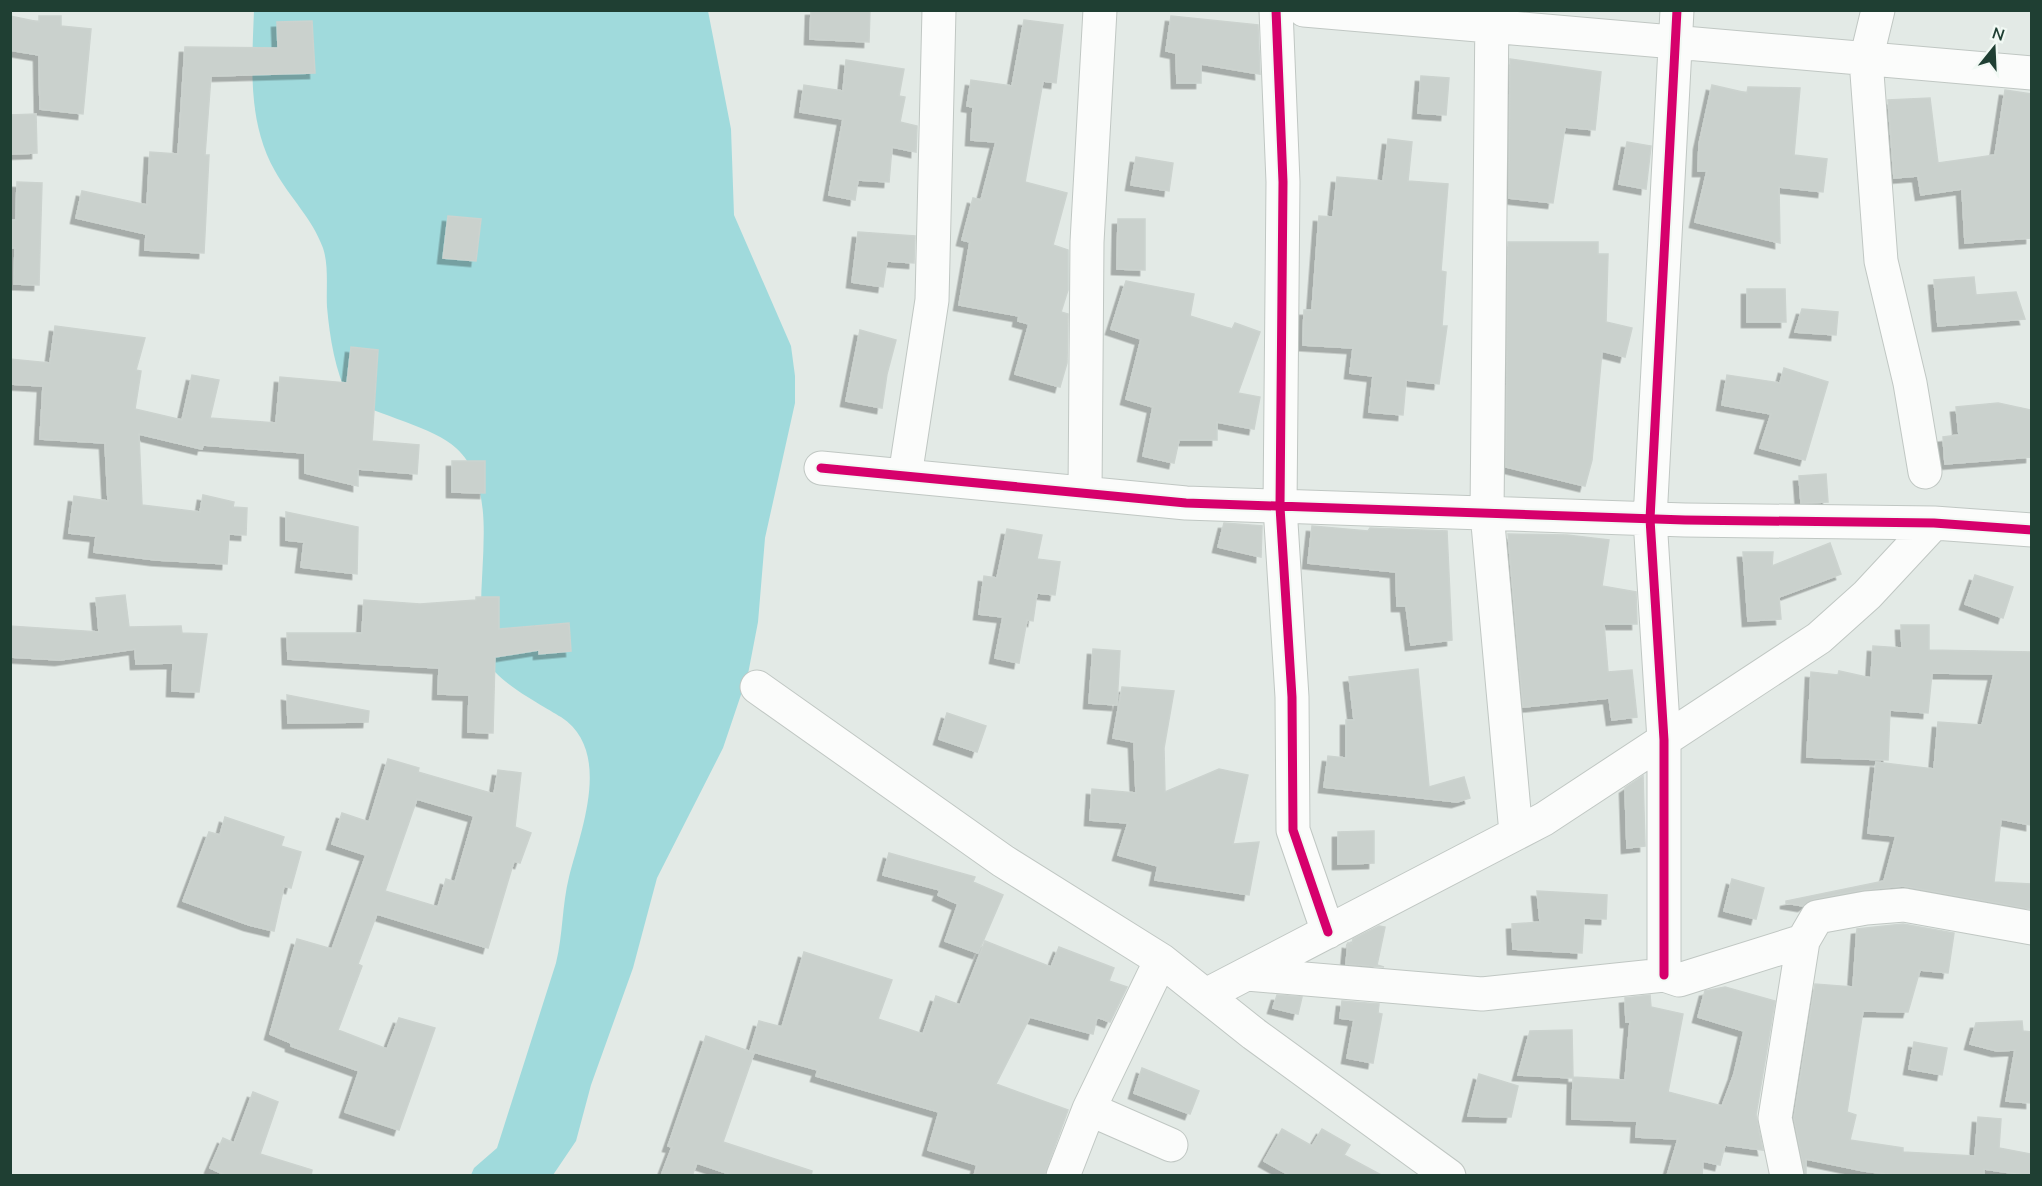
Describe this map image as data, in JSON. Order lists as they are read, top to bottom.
{
  "north": "top"
}
